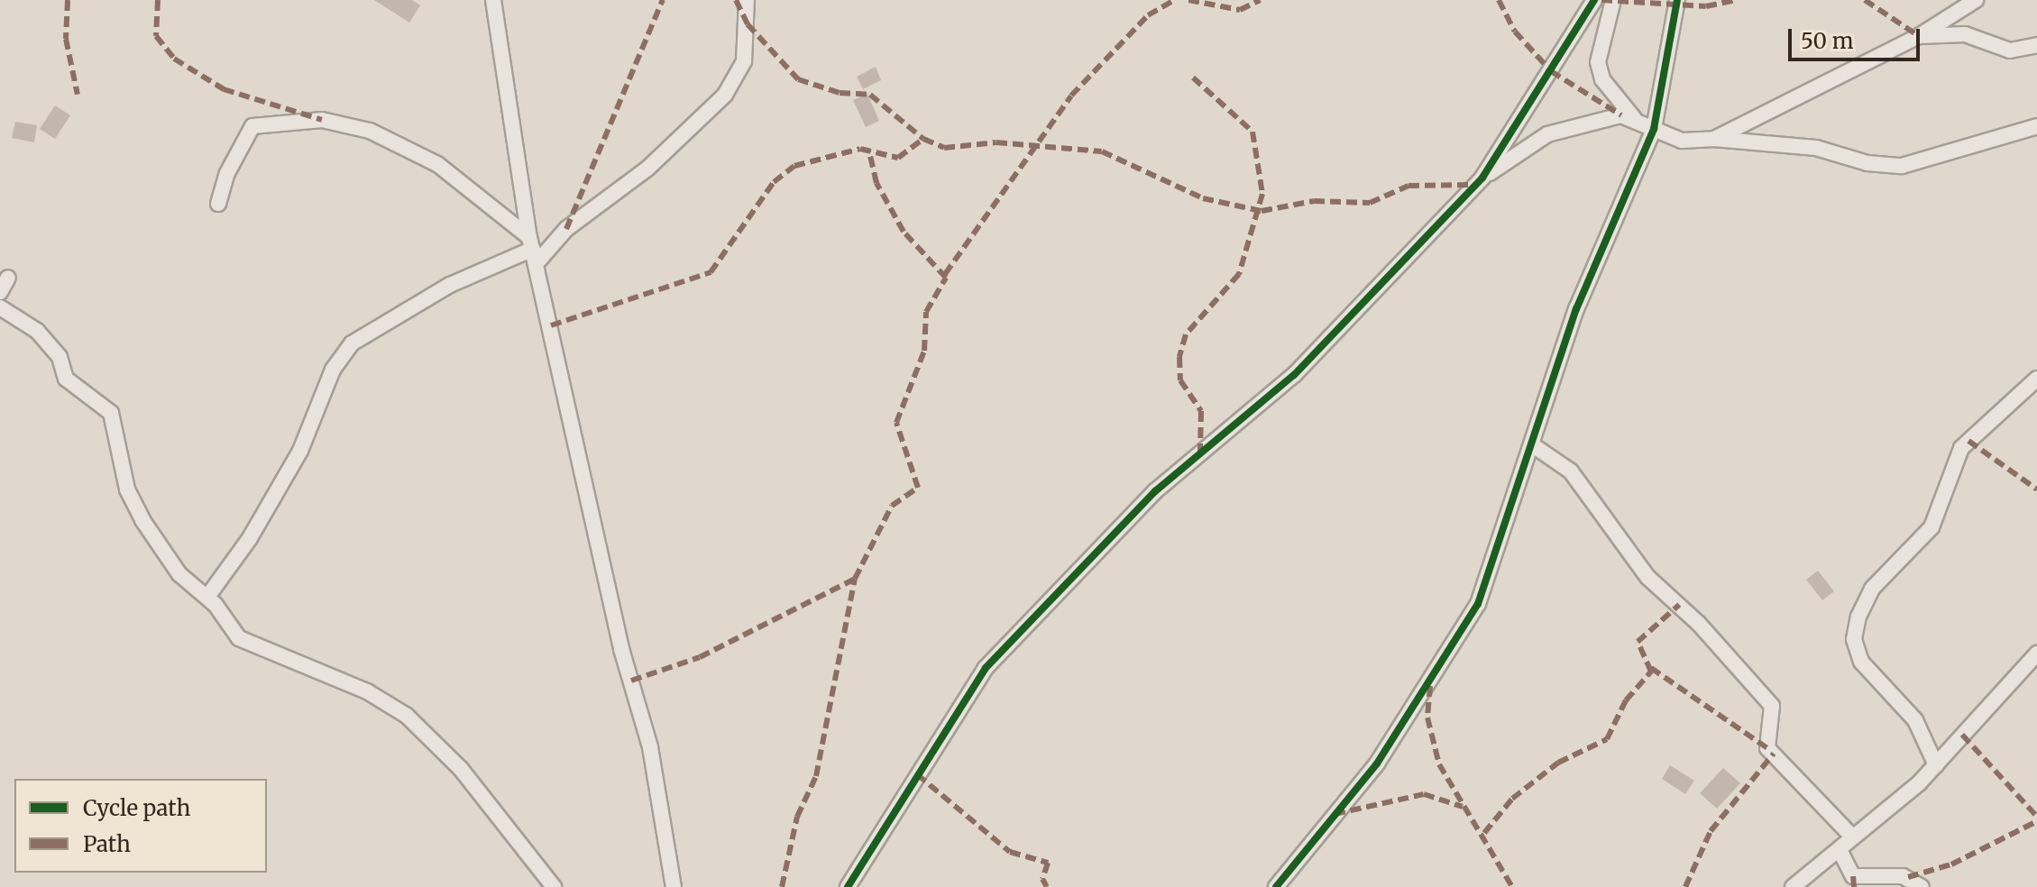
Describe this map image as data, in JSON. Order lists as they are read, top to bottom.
{
  "legend": ["Cycle path", "Path"],
  "scale_bar": "50 m"
}
